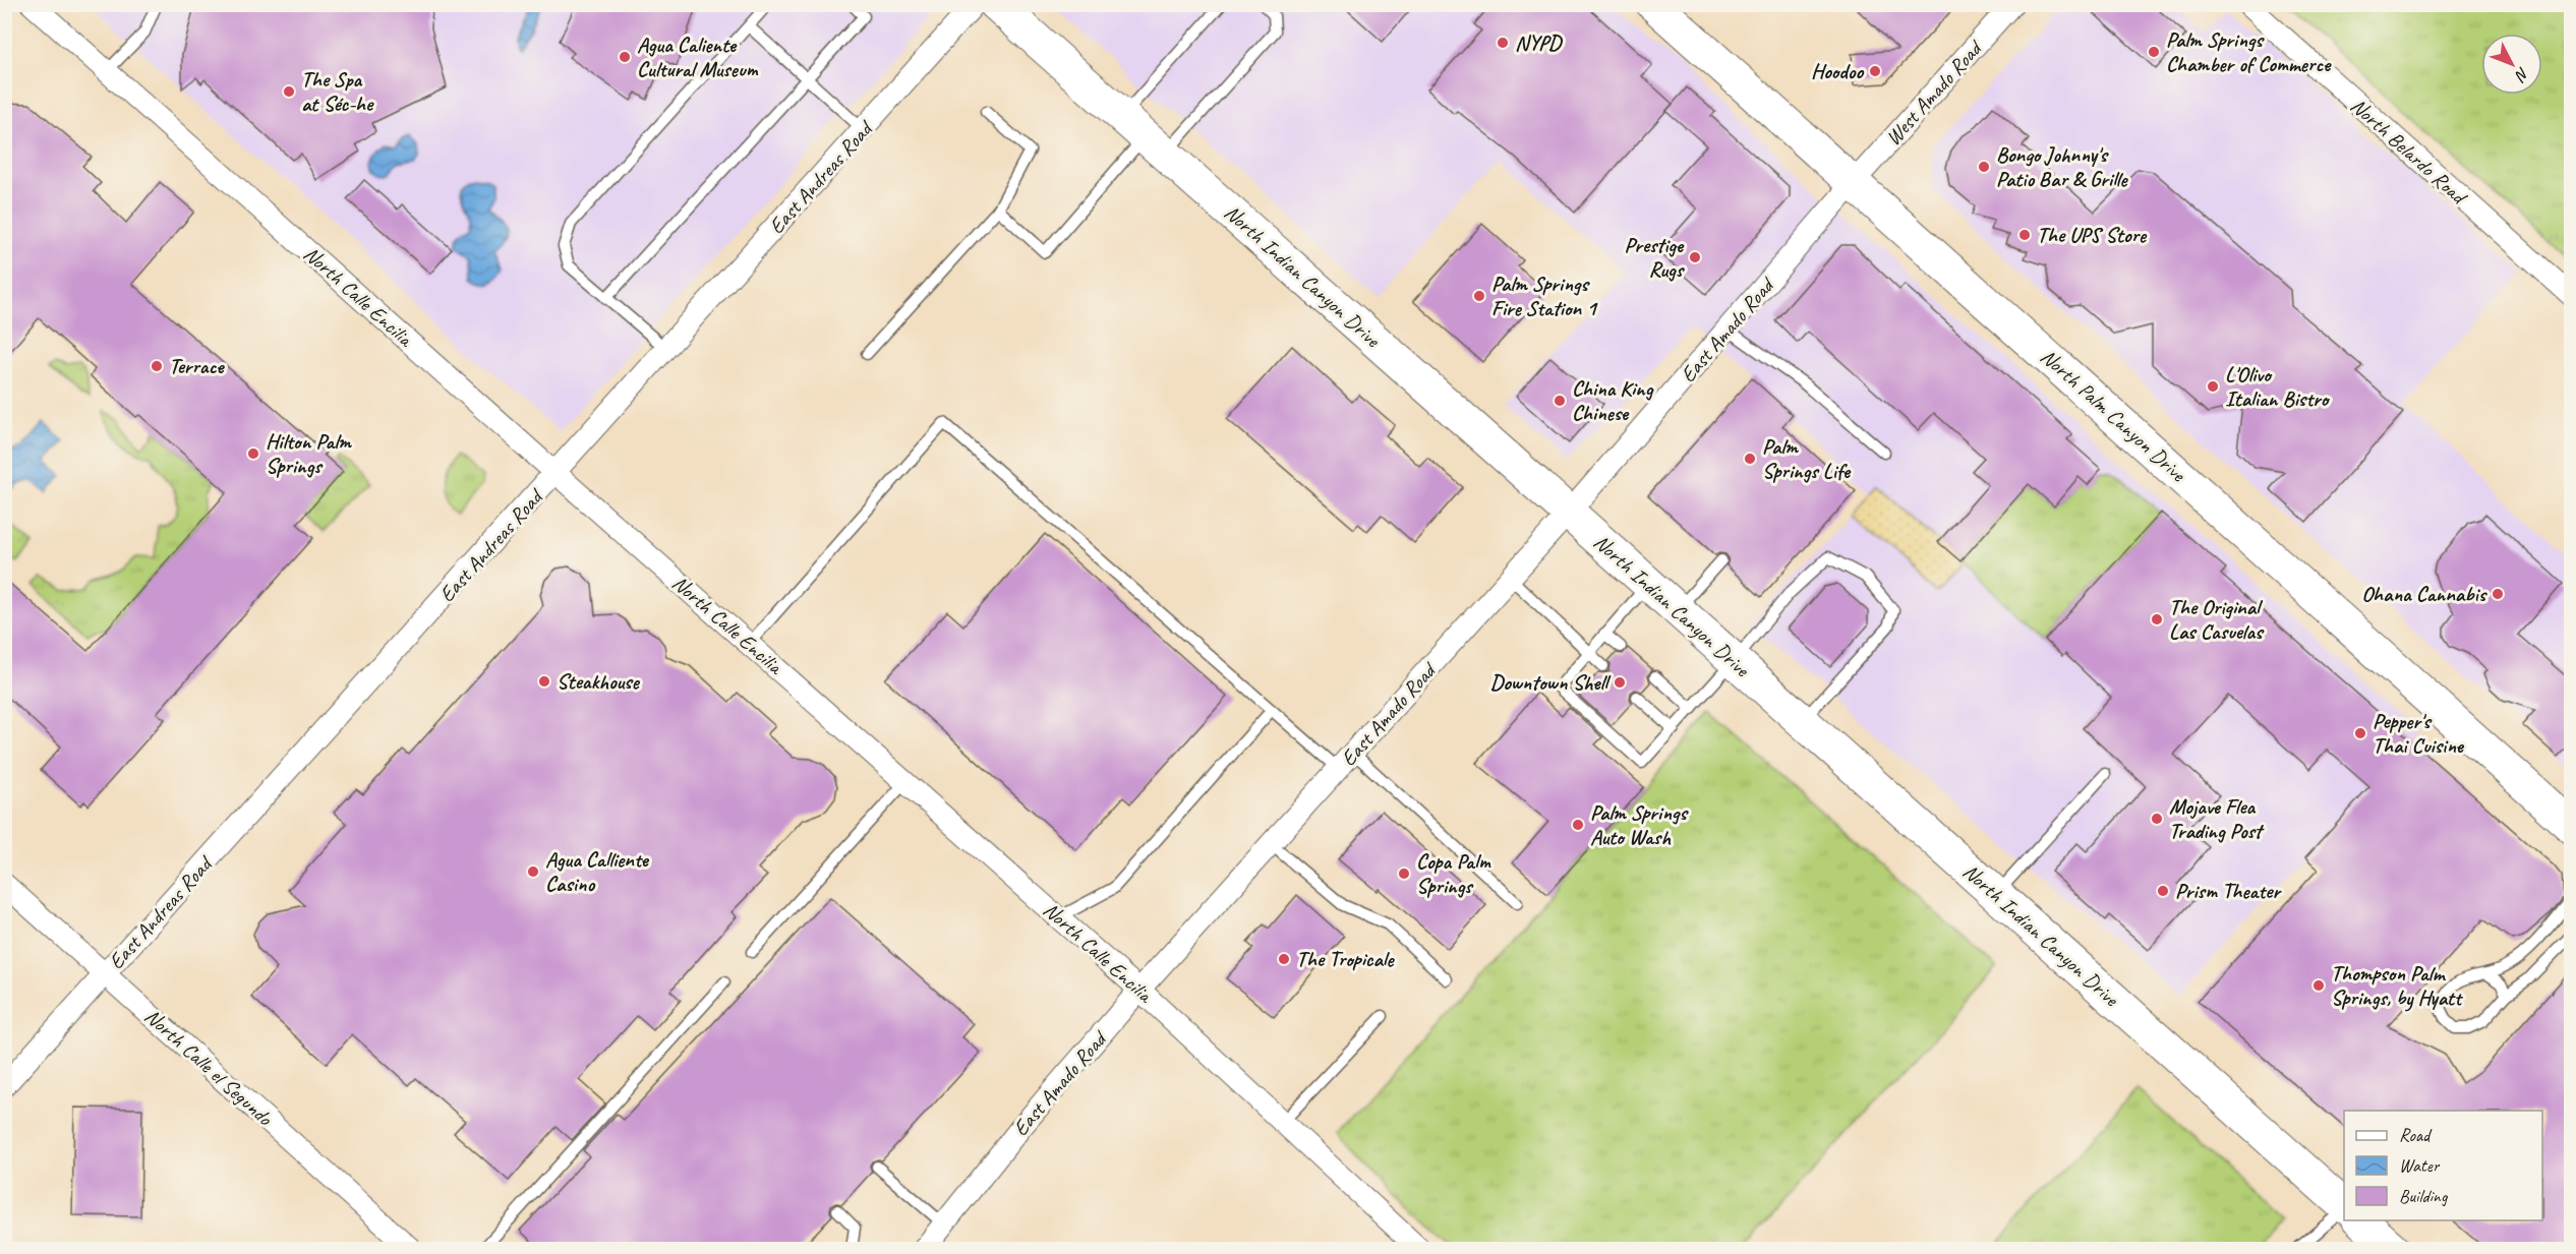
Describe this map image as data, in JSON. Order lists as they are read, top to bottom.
{
  "streets": {
    "main road": ["North Indian Canyon Drive", "North Palm Canyon Drive"],
    "street": [
      "West Amado Road",
      "North Belardo Road",
      "East Andreas Road",
      "North Calle Encilia",
      "East Amado Road",
      "North Calle el Segundo"
    ]
  },
  "crossings": [
    ["West Amado Road", "East Amado Road"],
    ["West Amado Road", "North Palm Canyon Drive"],
    ["East Andreas Road", "North Calle Encilia"],
    ["East Andreas Road", "North Calle el Segundo"],
    ["North Indian Canyon Drive", "East Amado Road"],
    ["North Calle Encilia", "East Amado Road"],
    ["East Amado Road", "North Palm Canyon Drive"]
  ],
  "places": [
    "NYPD",
    "Palm Springs Chamber of Commerce",
    "Agua Caliente Cultural Museum",
    "Hoodoo",
    "The Spa at Séc-he",
    "Bongo Johnny's Patio Bar & Grille",
    "The UPS Store",
    "Prestige Rugs",
    "Palm Springs Fire Station 1",
    "Terrace",
    "L'Olivo Italian Bistro",
    "China King Chinese",
    "Hilton Palm Springs",
    "Palm Springs Life",
    "Ohana Cannabis",
    "The Original Las Casuelas",
    "Steakhouse",
    "Downtown Shell",
    "Pepper's Thai Cuisine",
    "Mojave Flea Trading Post",
    "Palm Springs Auto Wash",
    "Agua Calliente Casino",
    "Copa Palm Springs",
    "Prism Theater",
    "The Tropicale",
    "Thompson Palm Springs, by Hyatt"
  ],
  "legend": ["Road", "Water", "Building"],
  "north": "bottom right"
}
